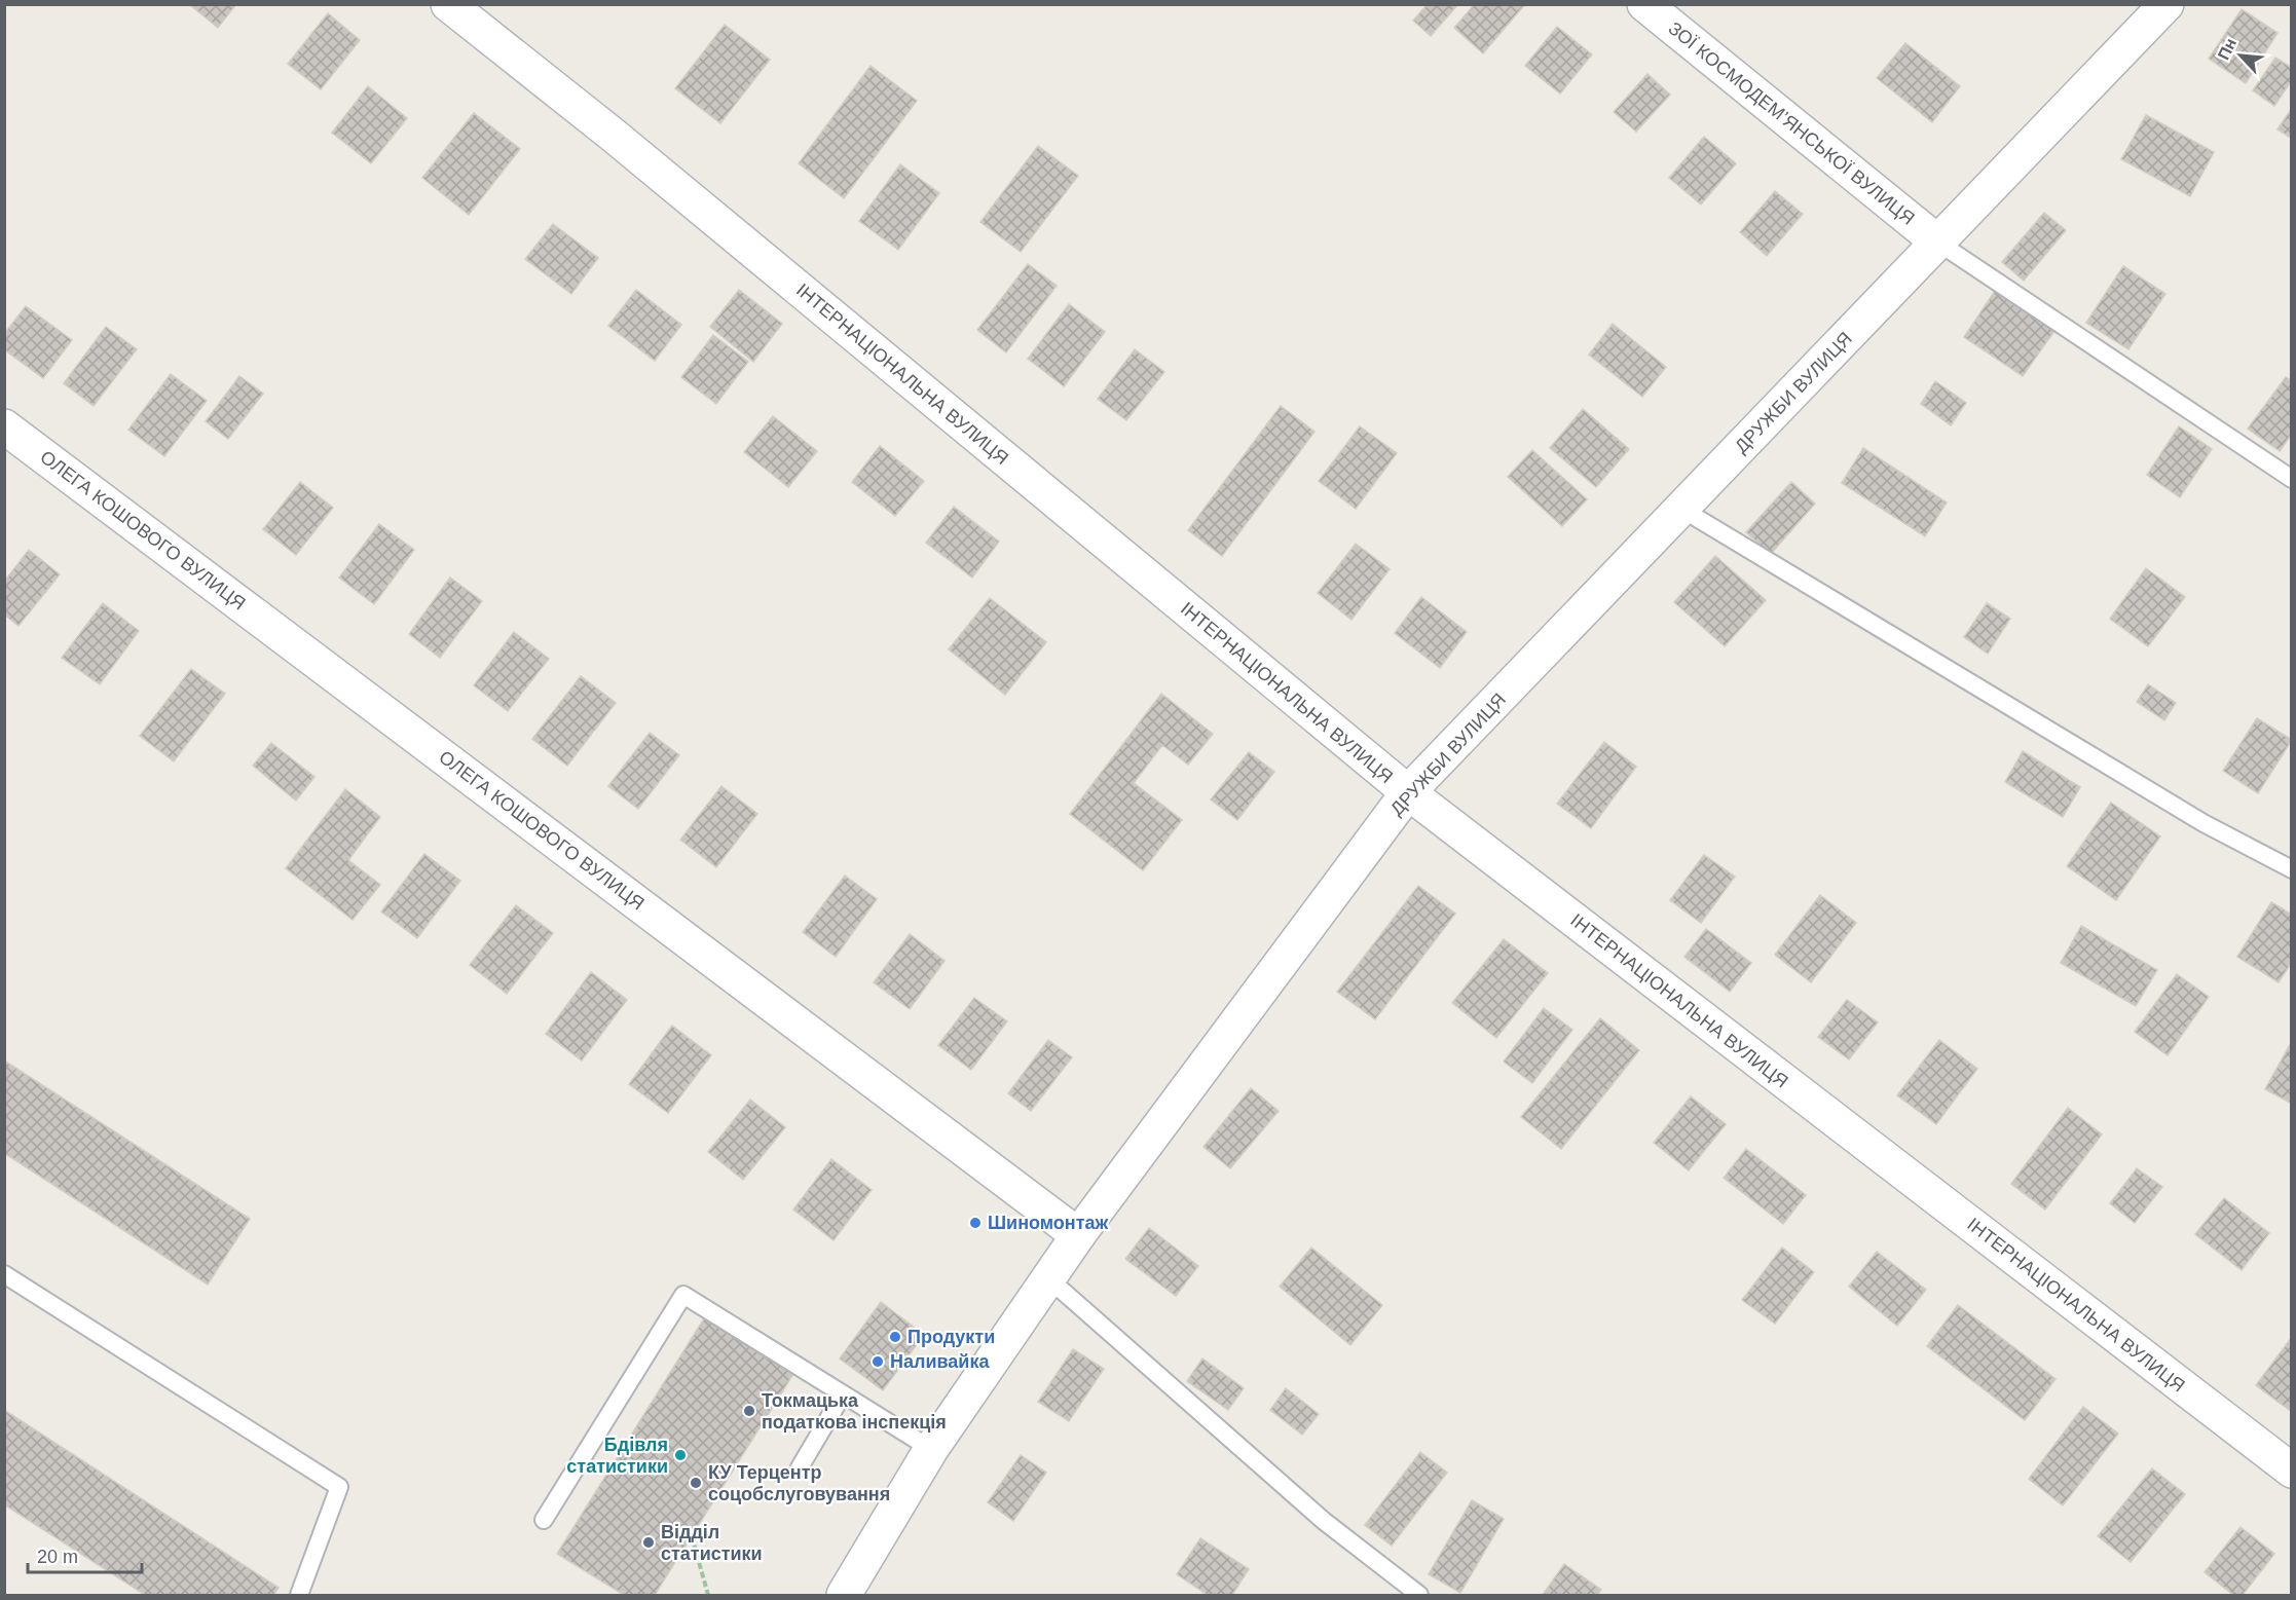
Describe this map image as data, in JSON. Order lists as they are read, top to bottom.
{
  "streets": {
    "street": [
      "ЗОЇ КОСМОДЕМ’ЯНСЬКОЇ ВУЛИЦЯ",
      "ІНТЕРНАЦІОНАЛЬНА ВУЛИЦЯ",
      "ДРУЖБИ ВУЛИЦЯ",
      "ОЛЕГА КОШОВОГО ВУЛИЦЯ"
    ]
  },
  "crossings": [
    ["ЗОЇ КОСМОДЕМ’ЯНСЬКОЇ ВУЛИЦЯ", "ДРУЖБИ ВУЛИЦЯ"],
    ["ІНТЕРНАЦІОНАЛЬНА ВУЛИЦЯ", "ДРУЖБИ ВУЛИЦЯ"],
    ["ДРУЖБИ ВУЛИЦЯ", "ОЛЕГА КОШОВОГО ВУЛИЦЯ"]
  ],
  "places": [
    "Шиномонтаж",
    "Продукти",
    "Наливайка",
    "Токмацька податкова інспекція",
    "Бдівля статистики",
    "КУ Терцентр соцобслуговування",
    "Відділ статистики"
  ],
  "scale_bar": "20 m",
  "north": "top left"
}
